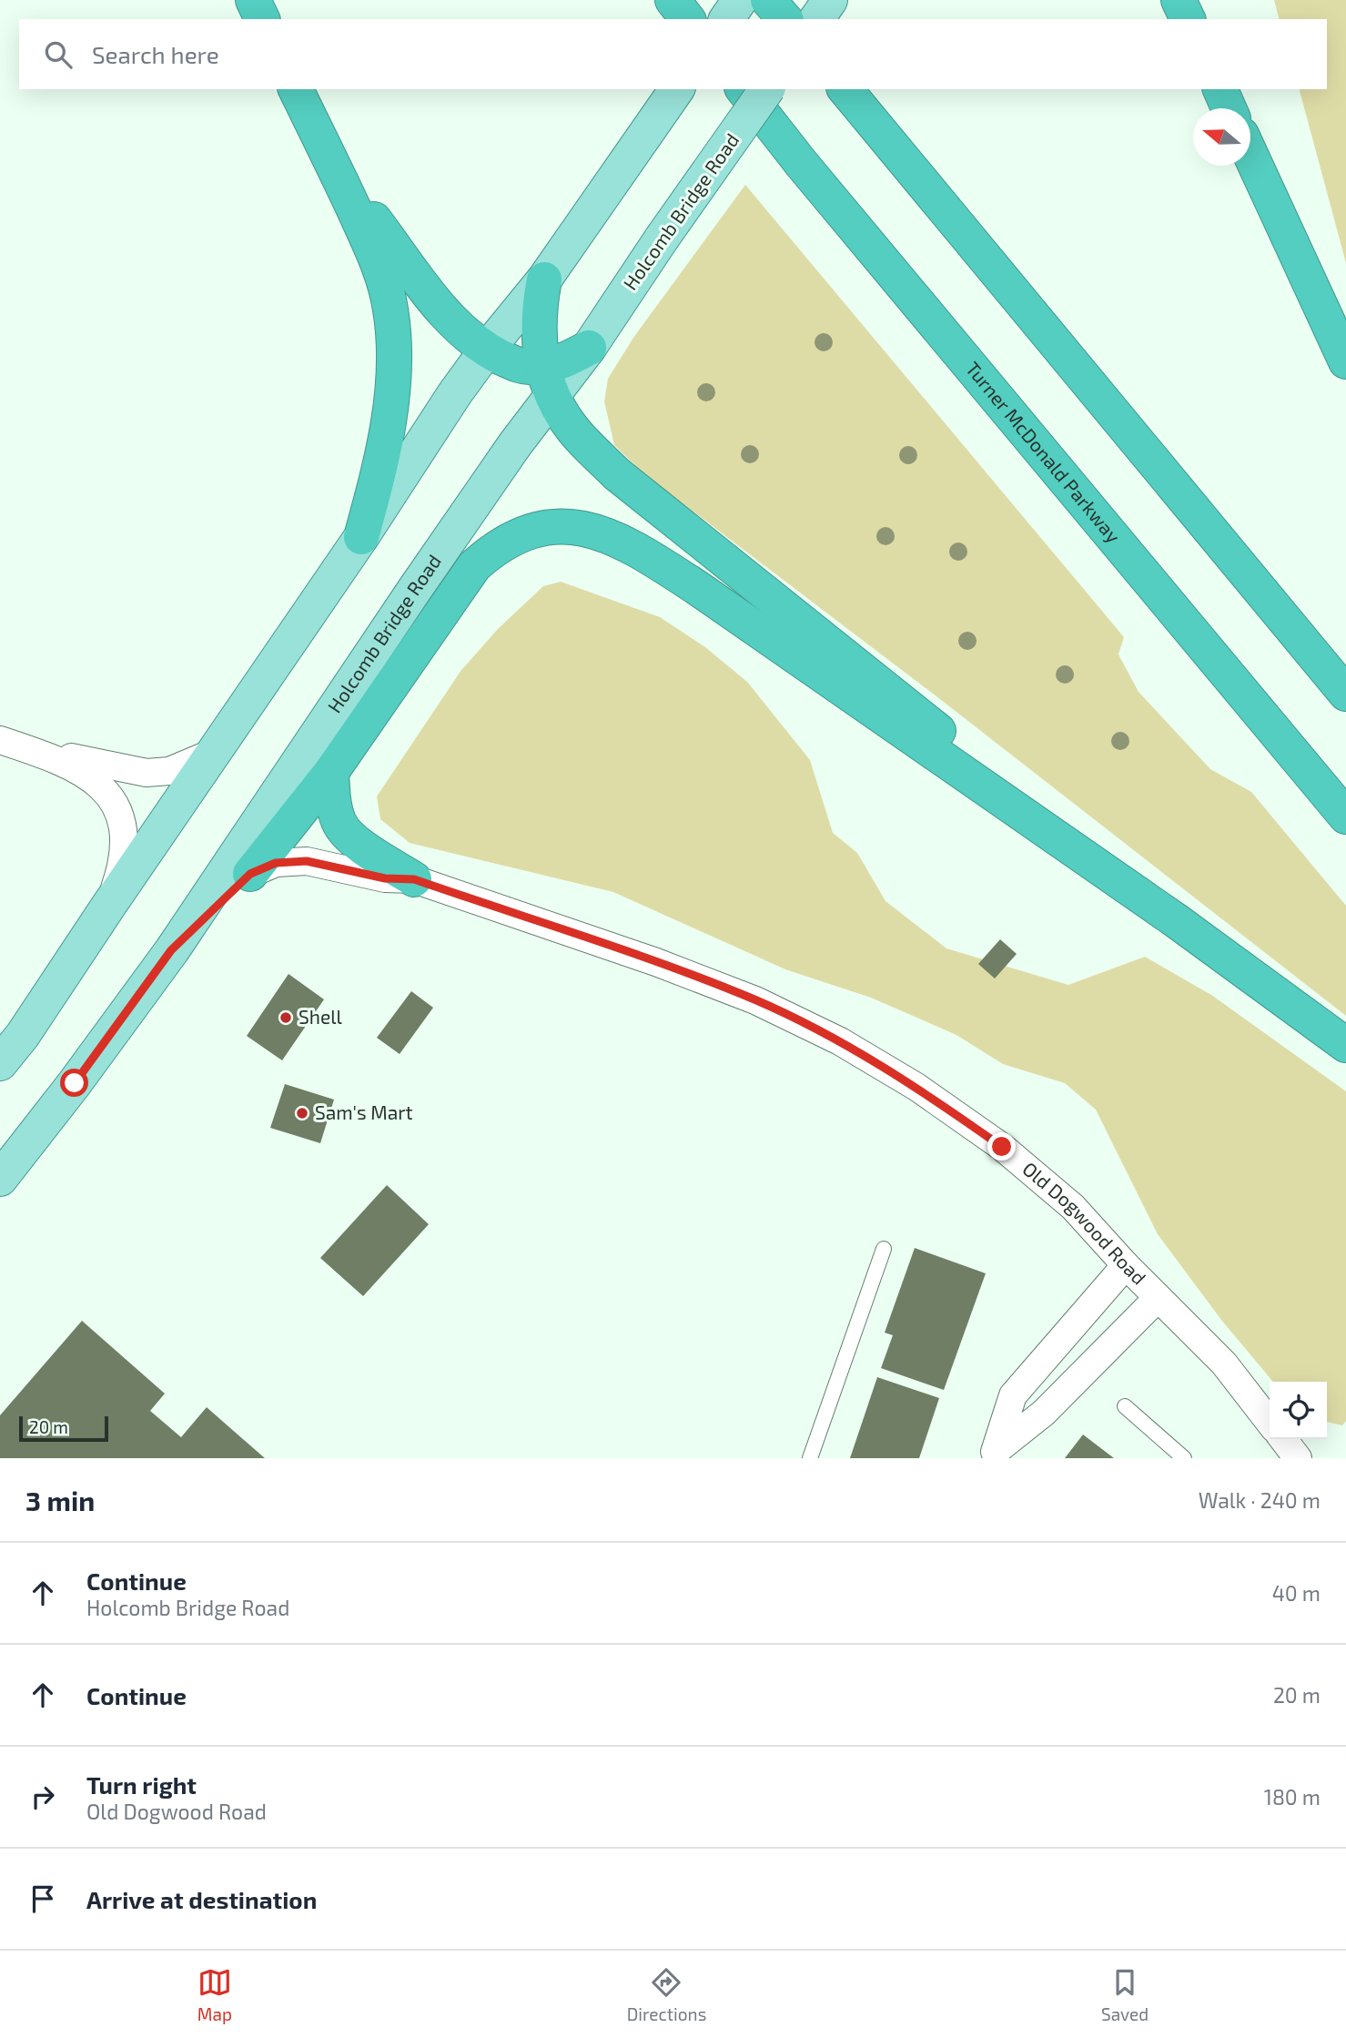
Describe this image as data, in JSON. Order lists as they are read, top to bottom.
{
  "streets": {
    "highway": ["Turner McDonald Parkway"],
    "main road": ["Holcomb Bridge Road"],
    "street": ["Old Dogwood Road"]
  },
  "places": ["Shell", "Sam's Mart"],
  "scale_bar": "20 m",
  "north": "left",
  "page": {
    "search": "Search here",
    "scale": "20 m",
    "heading": ["3 min", "Walk · 240 m"],
    "list": [
      ["Continue", "Holcomb Bridge Road", "40 m"],
      ["Continue", "20 m"],
      ["Turn right", "Old Dogwood Road", "180 m"],
      "Arrive at destination"
    ],
    "nav": ["Map", "Directions", "Saved"]
  }
}
